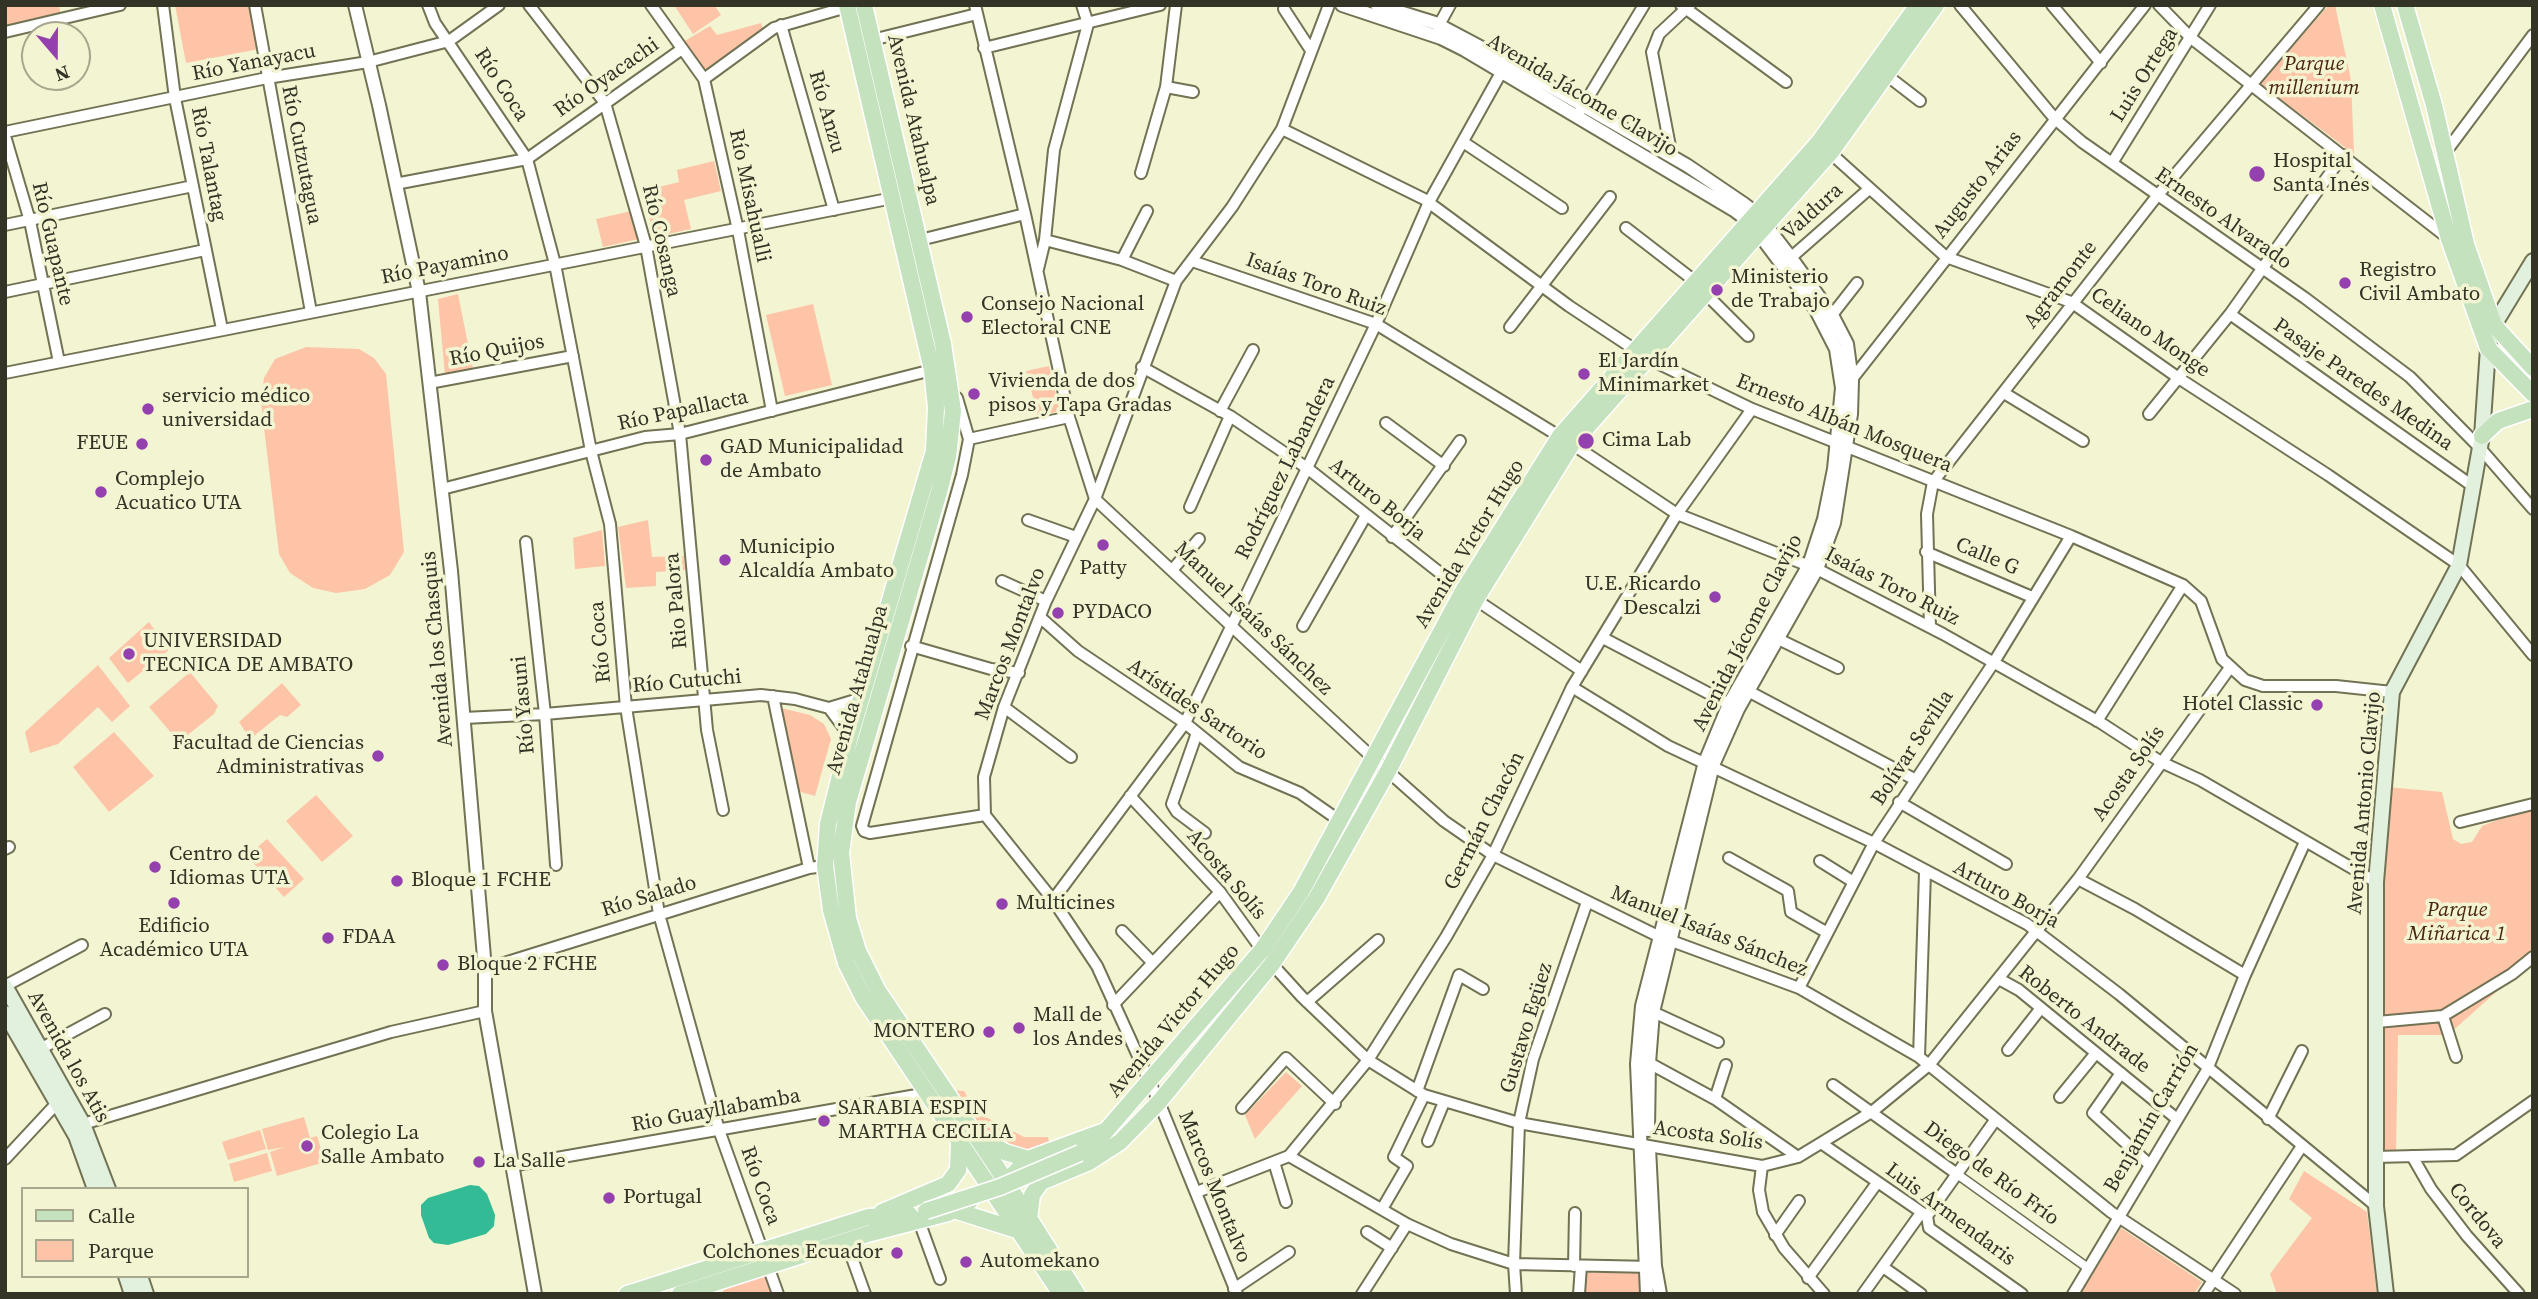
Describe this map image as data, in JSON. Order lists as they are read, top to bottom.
{
  "streets": {
    "main road": [
      "Avenida Atahualpa",
      "Avenida Victor Hugo",
      "Avenida Antonio Clavijo",
      "Avenida los Atis"
    ],
    "street": [
      "Río Yanayacu",
      "Luis Ortega",
      "Río Oyacachi",
      "Río Coca",
      "Avenida Jácome Clavijo",
      "Río Anzu",
      "Río Cutzutagua",
      "Río Talantag",
      "Augusto Arias",
      "Río Misahualli",
      "Valdura",
      "Ernesto Alvarado",
      "Río Cosanga",
      "Río Guapante",
      "Río Payamino",
      "Isaías Toro Ruiz",
      "Agramonte",
      "Celiano Monge",
      "Río Quijos",
      "Pasaje Paredes Medina",
      "Río Papallacta",
      "Ernesto Albán Mosquera",
      "Rodríguez Labandera",
      "Arturo Borja",
      "Calle G",
      "Rio Palora",
      "Manuel Isaías Sánchez",
      "Marcos Montalvo",
      "Avenida los Chasquis",
      "Río Cutuchi",
      "Río Yasuni",
      "Arístides Sartorio",
      "Bolívar Sevilla",
      "Acosta Solís",
      "Germán Chacón",
      "Río Salado",
      "Roberto Andrade",
      "Gustavo Egüez",
      "Rio Guayllabamba",
      "Benjamín Carrión",
      "Diego de Río Frío",
      "Luis Armendaris",
      "Cordova"
    ]
  },
  "crossings": [
    ["Río Yanayacu", "Río Coca"],
    ["Río Yanayacu", "Río Cutzutagua"],
    ["Río Yanayacu", "Río Talantag"],
    ["Río Yanayacu", "Río Guapante"],
    ["Río Yanayacu", "Avenida los Chasquis"],
    ["Luis Ortega", "Ernesto Alvarado"],
    ["Río Oyacachi", "Río Coca"],
    ["Río Oyacachi", "Río Misahualli"],
    ["Río Oyacachi", "Río Cosanga"],
    ["Río Oyacachi", "Avenida los Chasquis"],
    ["Río Coca", "Río Payamino"],
    ["Río Coca", "Río Quijos"],
    ["Río Coca", "Río Papallacta"],
    ["Río Coca", "Avenida Victor Hugo"],
    ["Río Coca", "Río Cutuchi"],
    ["Río Coca", "Río Salado"],
    ["Río Coca", "Rio Guayllabamba"],
    ["Avenida Jácome Clavijo", "Augusto Arias"],
    ["Avenida Jácome Clavijo", "Valdura"],
    ["Avenida Jácome Clavijo", "Isaías Toro Ruiz"],
    ["Avenida Jácome Clavijo", "Ernesto Albán Mosquera"],
    ["Avenida Jácome Clavijo", "Rodríguez Labandera"],
    ["Avenida Jácome Clavijo", "Arturo Borja"],
    ["Avenida Jácome Clavijo", "Avenida Victor Hugo"],
    ["Avenida Jácome Clavijo", "Manuel Isaías Sánchez"],
    ["Avenida Jácome Clavijo", "Acosta Solís"],
    ["Río Anzu", "Río Payamino"],
    ["Avenida Atahualpa", "Río Payamino"],
    ["Avenida Atahualpa", "Río Papallacta"],
    ["Avenida Atahualpa", "Avenida Victor Hugo"],
    ["Avenida Atahualpa", "Río Cutuchi"],
    ["Avenida Atahualpa", "Río Salado"],
    ["Avenida Atahualpa", "Rio Guayllabamba"],
    ["Río Cutzutagua", "Río Payamino"],
    ["Río Talantag", "Río Payamino"],
    ["Augusto Arias", "Ernesto Alvarado"],
    ["Augusto Arias", "Celiano Monge"],
    ["Río Misahualli", "Río Payamino"],
    ["Río Misahualli", "Río Papallacta"],
    ["Valdura", "Celiano Monge"],
    ["Ernesto Alvarado", "Agramonte"],
    ["Ernesto Alvarado", "Avenida Antonio Clavijo"],
    ["Río Cosanga", "Río Payamino"],
    ["Río Cosanga", "Río Papallacta"],
    ["Río Cosanga", "Rio Palora"],
    ["Río Guapante", "Río Payamino"],
    ["Río Payamino", "Avenida los Chasquis"],
    ["Isaías Toro Ruiz", "Agramonte"],
    ["Isaías Toro Ruiz", "Rodríguez Labandera"],
    ["Isaías Toro Ruiz", "Avenida Victor Hugo"],
    ["Isaías Toro Ruiz", "Marcos Montalvo"],
    ["Isaías Toro Ruiz", "Bolívar Sevilla"],
    ["Isaías Toro Ruiz", "Acosta Solís"],
    ["Isaías Toro Ruiz", "Avenida Antonio Clavijo"],
    ["Isaías Toro Ruiz", "Germán Chacón"],
    ["Isaías Toro Ruiz", "Benjamín Carrión"],
    ["Agramonte", "Celiano Monge"],
    ["Agramonte", "Ernesto Albán Mosquera"],
    ["Agramonte", "Calle G"],
    ["Celiano Monge", "Avenida Victor Hugo"],
    ["Celiano Monge", "Avenida Antonio Clavijo"],
    ["Río Quijos", "Avenida los Chasquis"],
    ["Pasaje Paredes Medina", "Avenida Antonio Clavijo"],
    ["Río Papallacta", "Avenida los Chasquis"],
    ["Ernesto Albán Mosquera", "Rodríguez Labandera"],
    ["Ernesto Albán Mosquera", "Avenida Victor Hugo"],
    ["Ernesto Albán Mosquera", "Marcos Montalvo"],
    ["Ernesto Albán Mosquera", "Bolívar Sevilla"],
    ["Ernesto Albán Mosquera", "Acosta Solís"],
    ["Ernesto Albán Mosquera", "Germán Chacón"],
    ["Rodríguez Labandera", "Arturo Borja"],
    ["Rodríguez Labandera", "Manuel Isaías Sánchez"],
    ["Rodríguez Labandera", "Marcos Montalvo"],
    ["Rodríguez Labandera", "Arístides Sartorio"],
    ["Rodríguez Labandera", "Acosta Solís"],
    ["Arturo Borja", "Avenida Victor Hugo"],
    ["Arturo Borja", "Marcos Montalvo"],
    ["Arturo Borja", "Bolívar Sevilla"],
    ["Arturo Borja", "Acosta Solís"],
    ["Arturo Borja", "Avenida Antonio Clavijo"],
    ["Arturo Borja", "Germán Chacón"],
    ["Arturo Borja", "Benjamín Carrión"],
    ["Avenida Victor Hugo", "Manuel Isaías Sánchez"],
    ["Avenida Victor Hugo", "Marcos Montalvo"],
    ["Avenida Victor Hugo", "Arístides Sartorio"],
    ["Avenida Victor Hugo", "Acosta Solís"],
    ["Calle G", "Bolívar Sevilla"],
    ["Rio Palora", "Río Cutuchi"],
    ["Manuel Isaías Sánchez", "Marcos Montalvo"],
    ["Manuel Isaías Sánchez", "Bolívar Sevilla"],
    ["Manuel Isaías Sánchez", "Acosta Solís"],
    ["Manuel Isaías Sánchez", "Germán Chacón"],
    ["Manuel Isaías Sánchez", "Gustavo Egüez"],
    ["Manuel Isaías Sánchez", "Benjamín Carrión"],
    ["Marcos Montalvo", "Arístides Sartorio"],
    ["Avenida los Chasquis", "Río Cutuchi"],
    ["Avenida los Chasquis", "Río Salado"],
    ["Avenida los Chasquis", "Rio Guayllabamba"],
    ["Río Cutuchi", "Río Yasuni"],
    ["Acosta Solís", "Germán Chacón"],
    ["Acosta Solís", "Roberto Andrade"],
    ["Acosta Solís", "Gustavo Egüez"],
    ["Acosta Solís", "Diego de Río Frío"],
    ["Acosta Solís", "Luis Armendaris"],
    ["Roberto Andrade", "Benjamín Carrión"],
    ["Benjamín Carrión", "Diego de Río Frío"]
  ],
  "parks": ["Parque millenium", "Parque Miñarica 1"],
  "places": [
    "Hospital Santa Inés",
    "Registro Civil Ambato",
    "Ministerio de Trabajo",
    "Consejo Nacional Electoral CNE",
    "El Jardín Minimarket",
    "Vivienda de dos pisos y Tapa Gradas",
    "servicio médico universidad",
    "Cima Lab",
    "FEUE",
    "GAD Municipalidad de Ambato",
    "Complejo Acuatico UTA",
    "Patty",
    "Municipio Alcaldía Ambato",
    "U.E. Ricardo Descalzi",
    "PYDACO",
    "UNIVERSIDAD TECNICA DE AMBATO",
    "Hotel Classic",
    "Facultad de Ciencias Administrativas",
    "Centro de Idiomas UTA",
    "Bloque 1 FCHE",
    "Edificio Académico UTA",
    "Multicines",
    "FDAA",
    "Bloque 2 FCHE",
    "Mall de los Andes",
    "MONTERO",
    "SARABIA ESPIN MARTHA CECILIA",
    "Colegio La Salle Ambato",
    "La Salle",
    "Portugal",
    "Colchones Ecuador",
    "Automekano"
  ],
  "legend": ["Calle", "Parque"],
  "north": "bottom"
}
